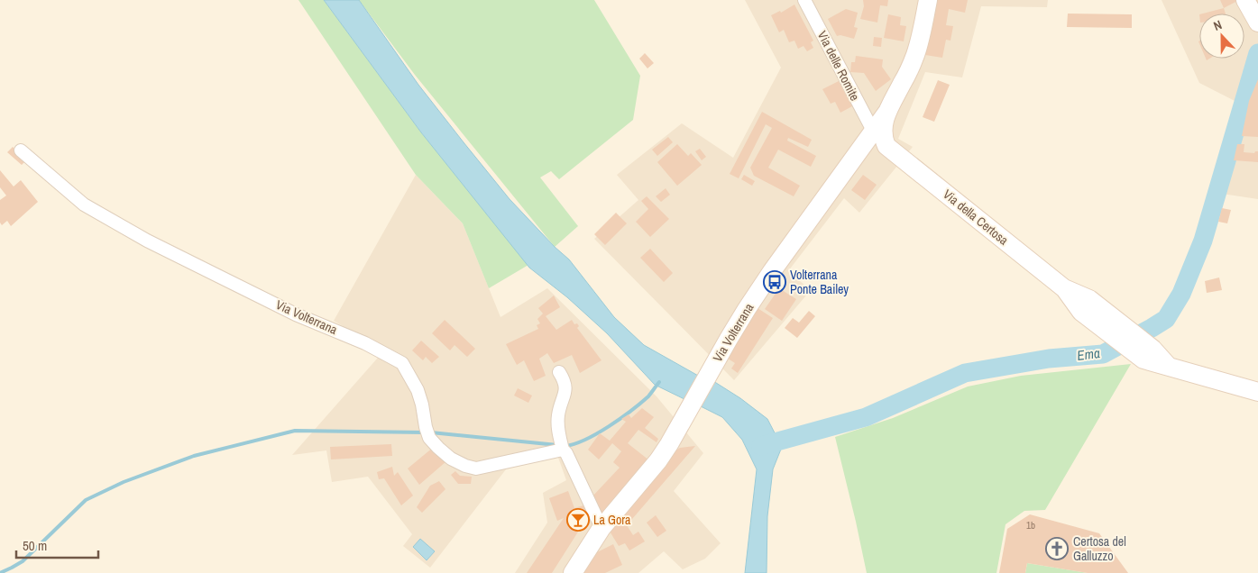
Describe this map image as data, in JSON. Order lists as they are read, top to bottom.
{
  "streets": {
    "main road": ["Via della Certosa", "Via Volterrana"],
    "street": ["Via delle Romite"]
  },
  "crossings": [
    ["Via delle Romite", "Via della Certosa"],
    ["Via delle Romite", "Via Volterrana"],
    ["Via della Certosa", "Via Volterrana"]
  ],
  "water": ["Ema"],
  "places": {
    "bus stop": ["Volterrana Ponte Bailey"],
    "bar": ["La Gora"],
    "church": ["Certosa del Galluzzo"]
  },
  "house_numbers": ["1b"],
  "scale_bar": "50 m",
  "north": "top"
}
